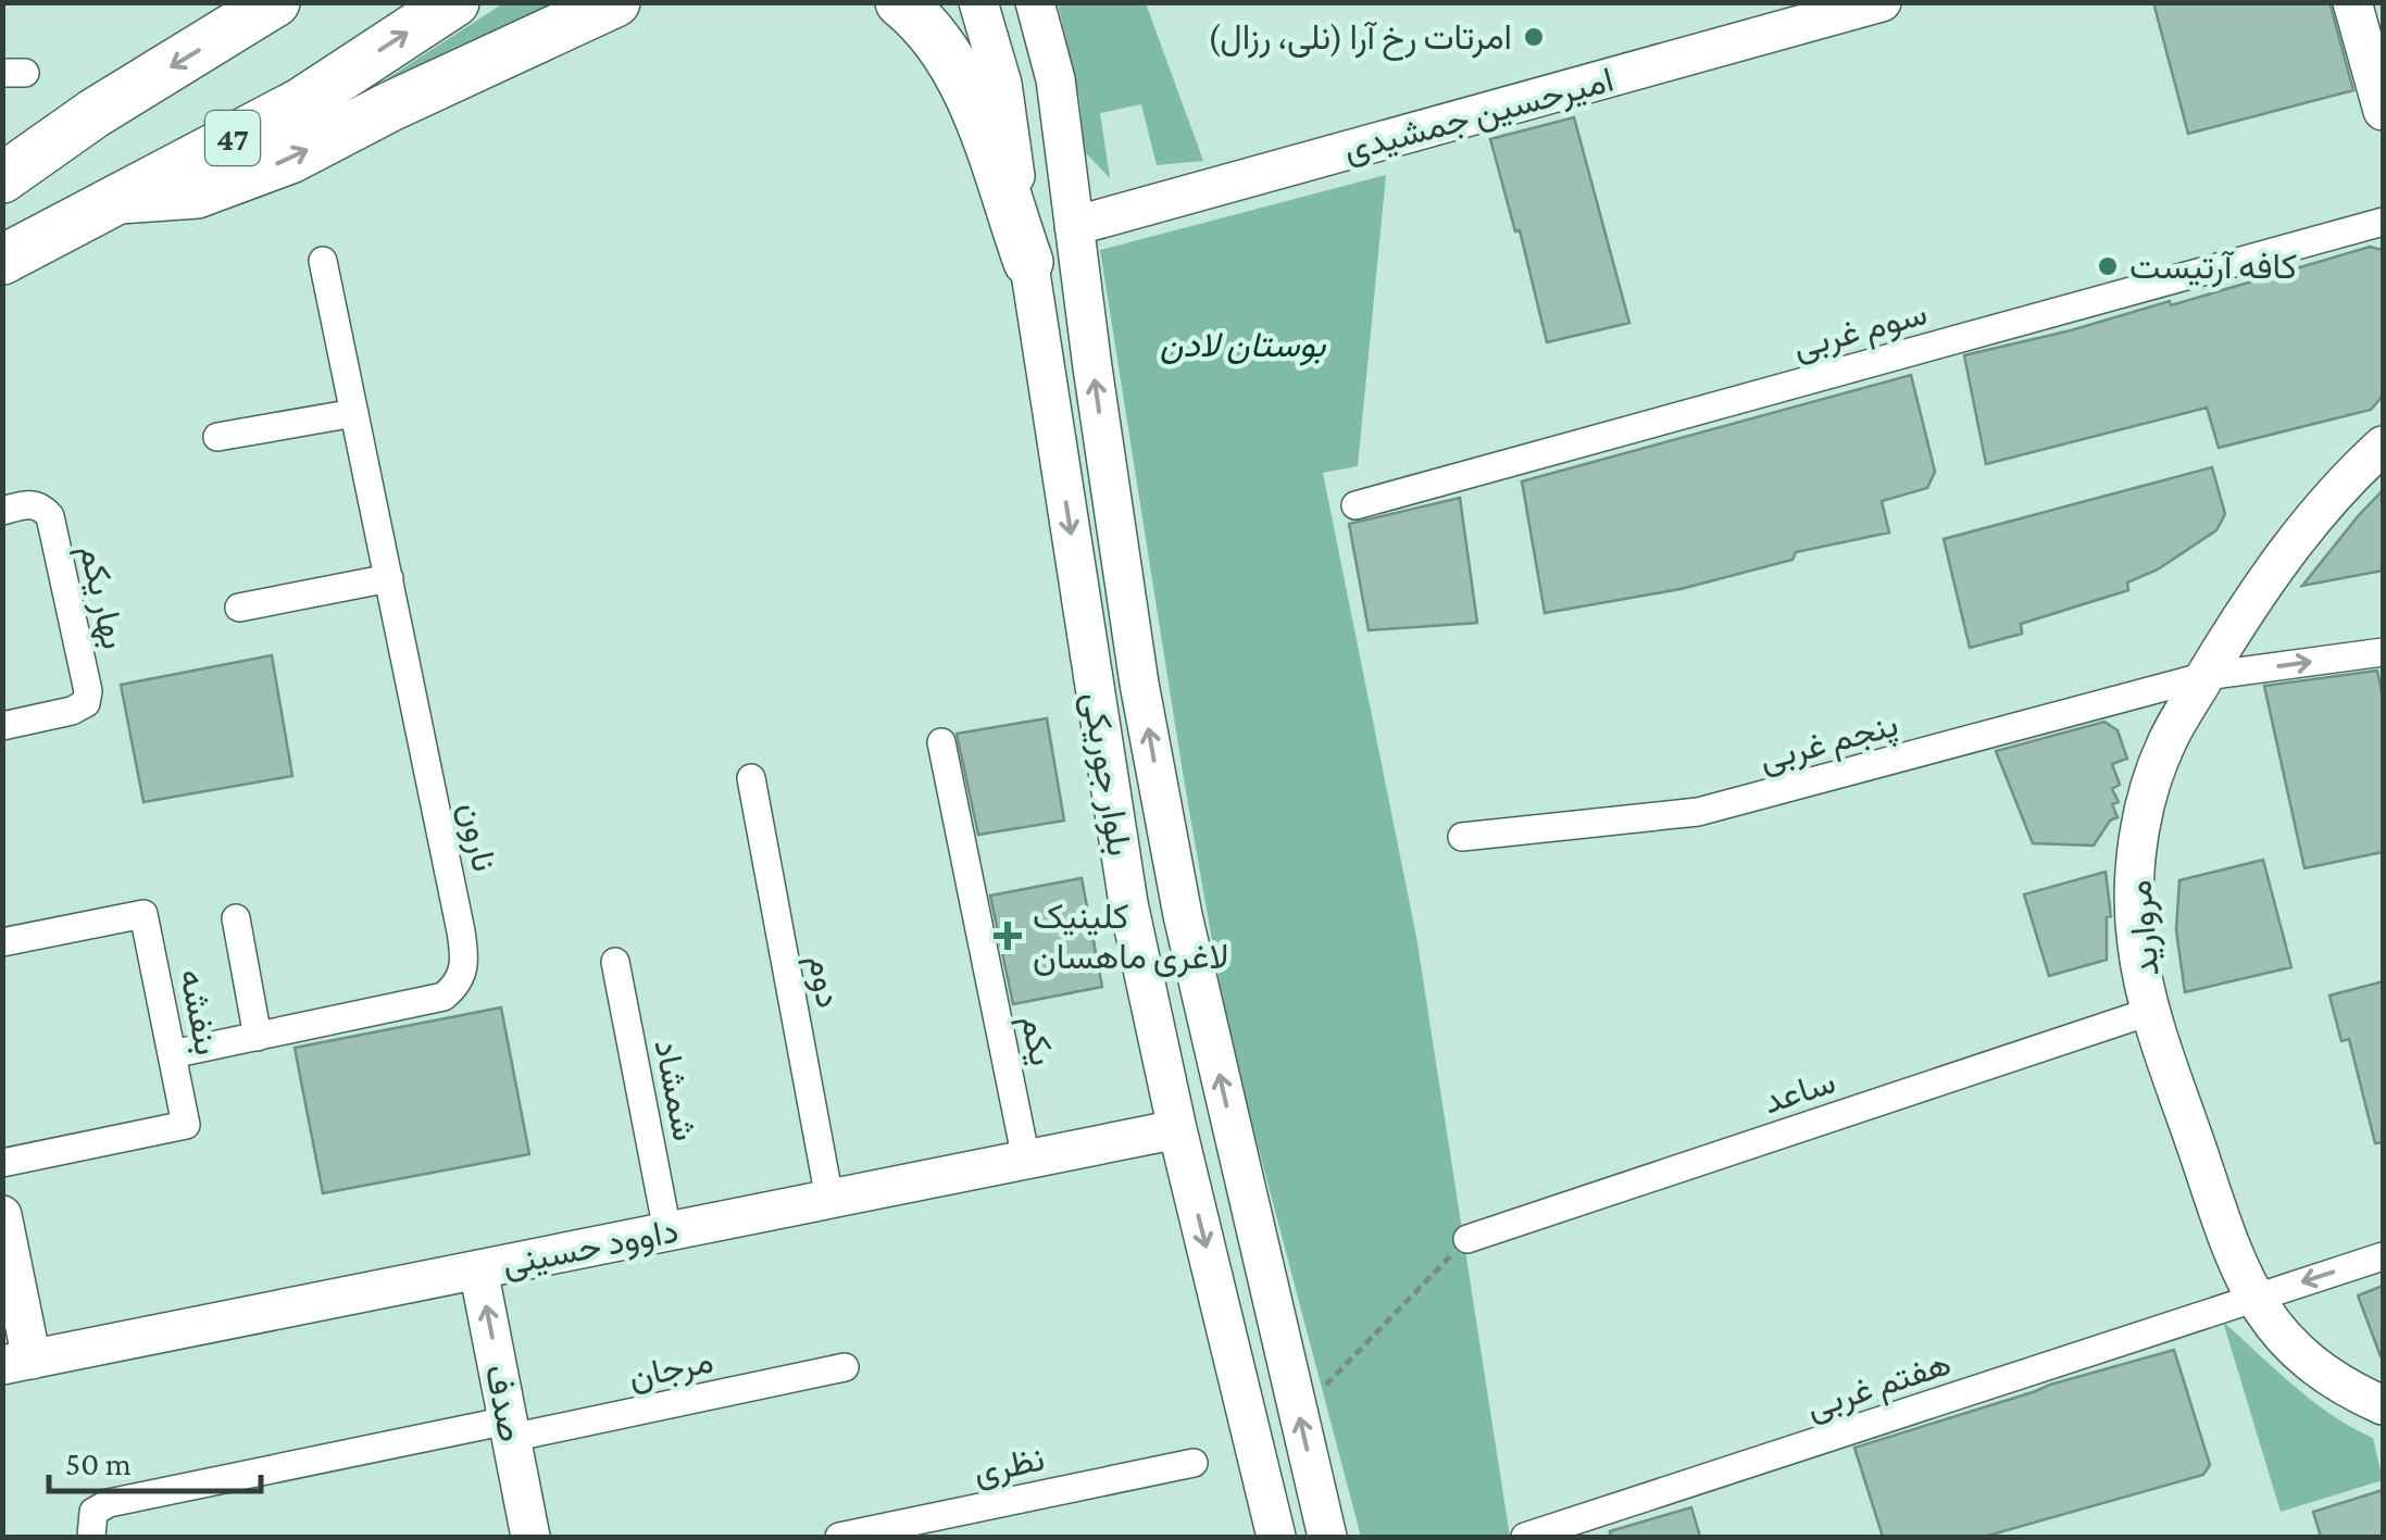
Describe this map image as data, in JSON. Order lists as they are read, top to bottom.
{
  "streets": {
    "highway": ["47"],
    "street": [
      "امیرحسین جمشیدی",
      "سوم غربی",
      "بهار یکم",
      "پنجم غربی",
      "بلوار جوریکی",
      "نارون",
      "مروارید",
      "دوم",
      "بنفشه",
      "یکم",
      "شمشاد",
      "ساعد",
      "داوود حسینی",
      "مرجان",
      "هفتم غربی",
      "صدف",
      "نظری"
    ]
  },
  "crossings": [
    ["امیرحسین جمشیدی", "بلوار جوریکی"],
    ["پنجم غربی", "مروارید"],
    ["بلوار جوریکی", "داوود حسینی"],
    ["نارون", "بنفشه"],
    ["مروارید", "ساعد"],
    ["مروارید", "هفتم غربی"],
    ["دوم", "داوود حسینی"],
    ["یکم", "داوود حسینی"],
    ["شمشاد", "داوود حسینی"],
    ["داوود حسینی", "صدف"],
    ["مرجان", "صدف"]
  ],
  "one_way": ["صدف"],
  "parks": ["بوستان لادن"],
  "places": {
    "other": ["امرتات رخ آرا (نلی، رزال)", "کافه آرتیست"],
    "health": ["کلینیک لاغری ماهسان"]
  },
  "scale_bar": "50 m"
}
